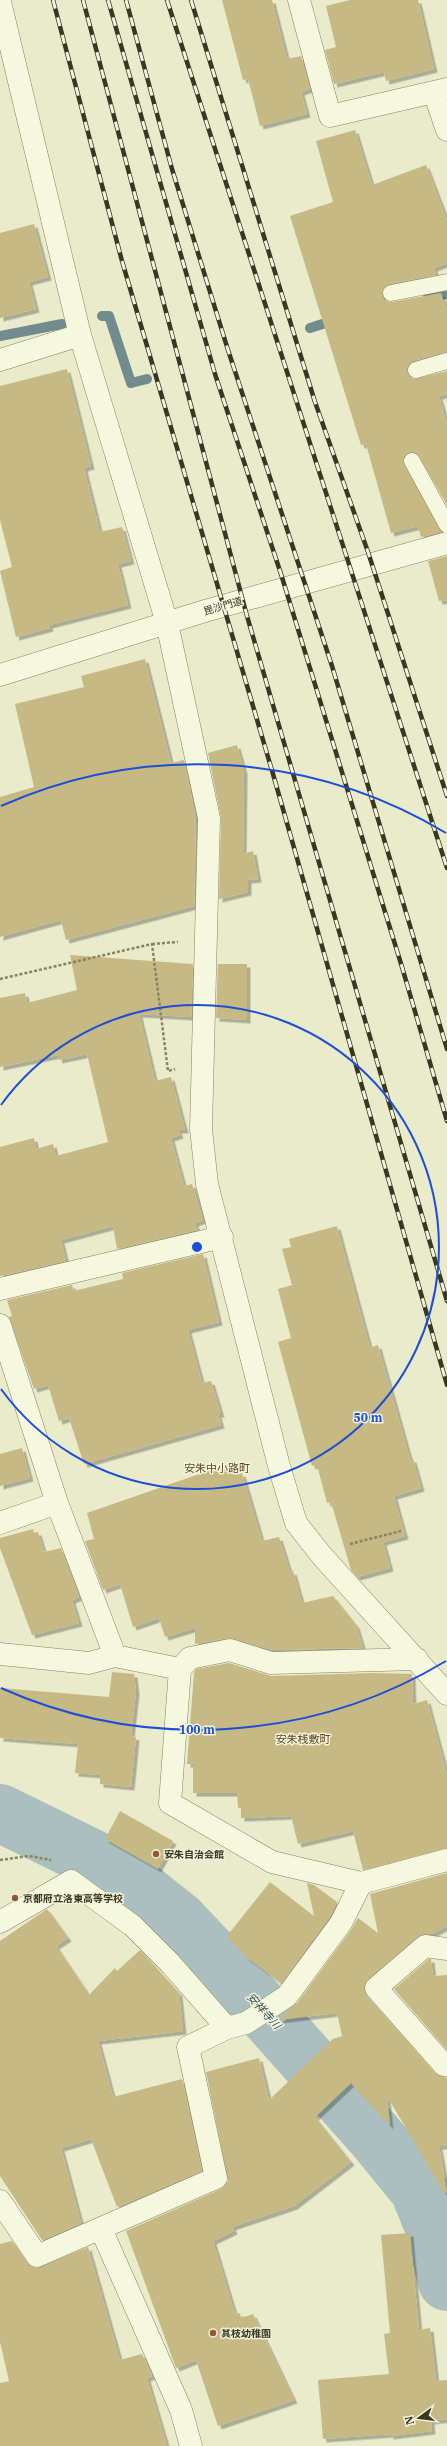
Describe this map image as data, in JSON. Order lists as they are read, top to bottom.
{
  "streets": {
    "street": ["毘沙門道"]
  },
  "districts": ["安朱中小路町", "安朱桟敷町"],
  "water": ["安祥寺川"],
  "places": ["安朱自治会館", "京都府立洛東高等学校", "其枝幼稚園"],
  "north": "left",
  "rings": ["50 m", "100 m"]
}
